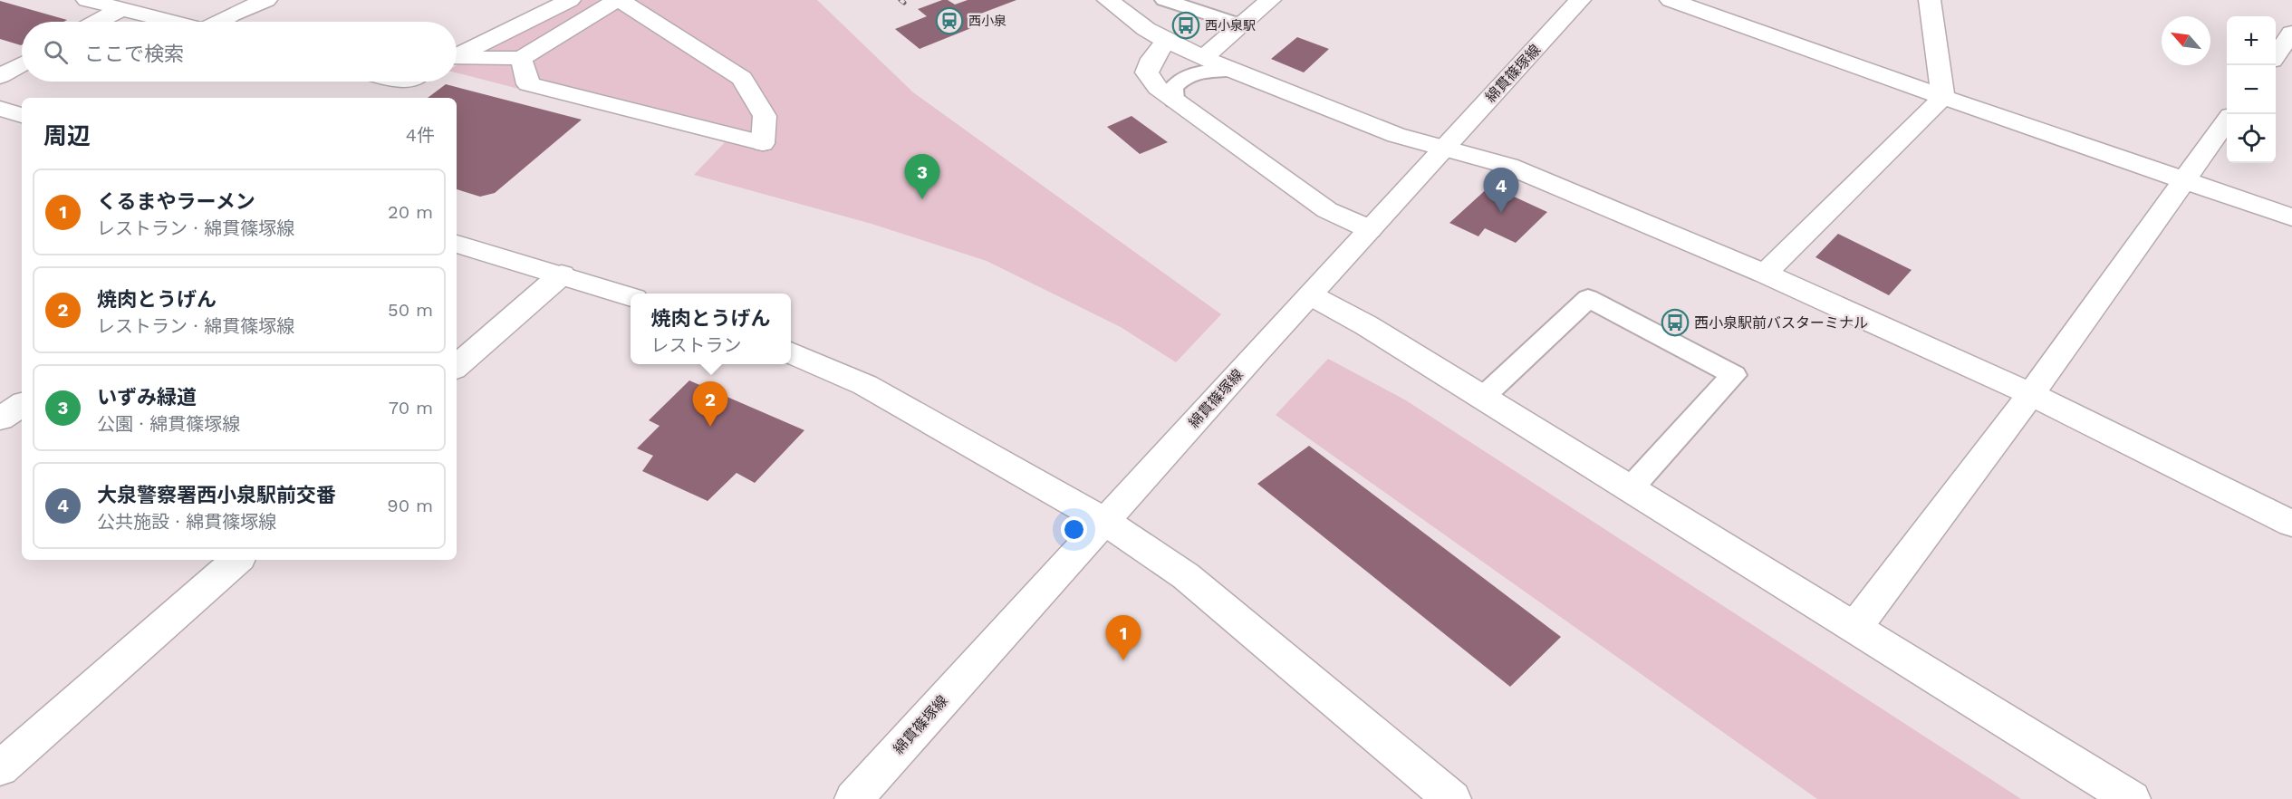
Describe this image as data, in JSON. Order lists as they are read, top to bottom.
{
  "streets": {
    "street": ["綿貫篠塚線"]
  },
  "places": {
    "station": ["西小泉"],
    "bus stop": ["西小泉駅", "西小泉駅前バスターミナル"]
  },
  "north": "top left",
  "page": {
    "map_buttons": ["+", "−"],
    "search": "ここで検索",
    "heading": ["周辺", "4件"],
    "pins": [
      "3",
      "4",
      "2",
      "1"
    ],
    "list": [
      {
        "mark": "1",
        "name": "くるまやラーメン",
        "note": "レストラン · 綿貫篠塚線",
        "value": "20 m"
      },
      {
        "mark": "2",
        "name": "焼肉とうげん",
        "note": "レストラン · 綿貫篠塚線",
        "value": "50 m"
      },
      {
        "mark": "3",
        "name": "いずみ緑道",
        "note": "公園 · 綿貫篠塚線",
        "value": "70 m"
      },
      {
        "mark": "4",
        "name": "大泉警察署西小泉駅前交番",
        "note": "公共施設 · 綿貫篠塚線",
        "value": "90 m"
      }
    ],
    "popup": ["焼肉とうげん", "レストラン"]
  }
}
